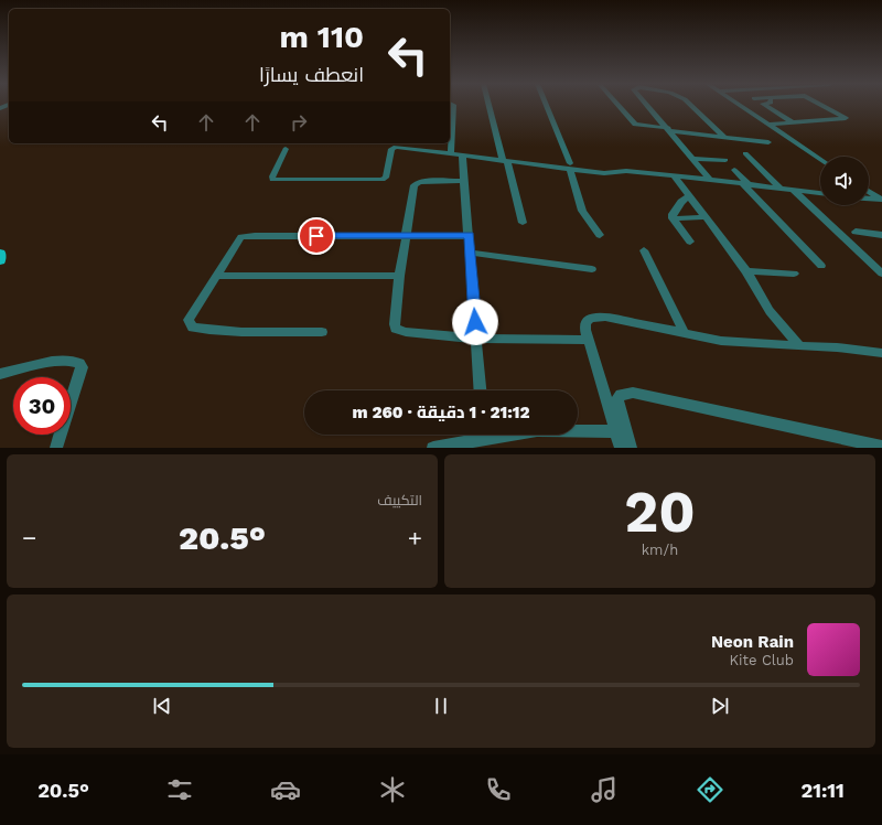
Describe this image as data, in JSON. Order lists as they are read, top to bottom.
{
  "page": {
    "turn": ["110 m", "انعطف يسارًا"],
    "limit": "30",
    "trip": "21:12 · 1 دقيقة · 260 m",
    "tile": [
      ["20", "km/h"],
      "التكييف"
    ],
    "heat": ["−", "20.5°", "+"],
    "song": ["Neon Rain", "Kite Club"],
    "tabs": ["21:11", "20.5°"]
  }
}
